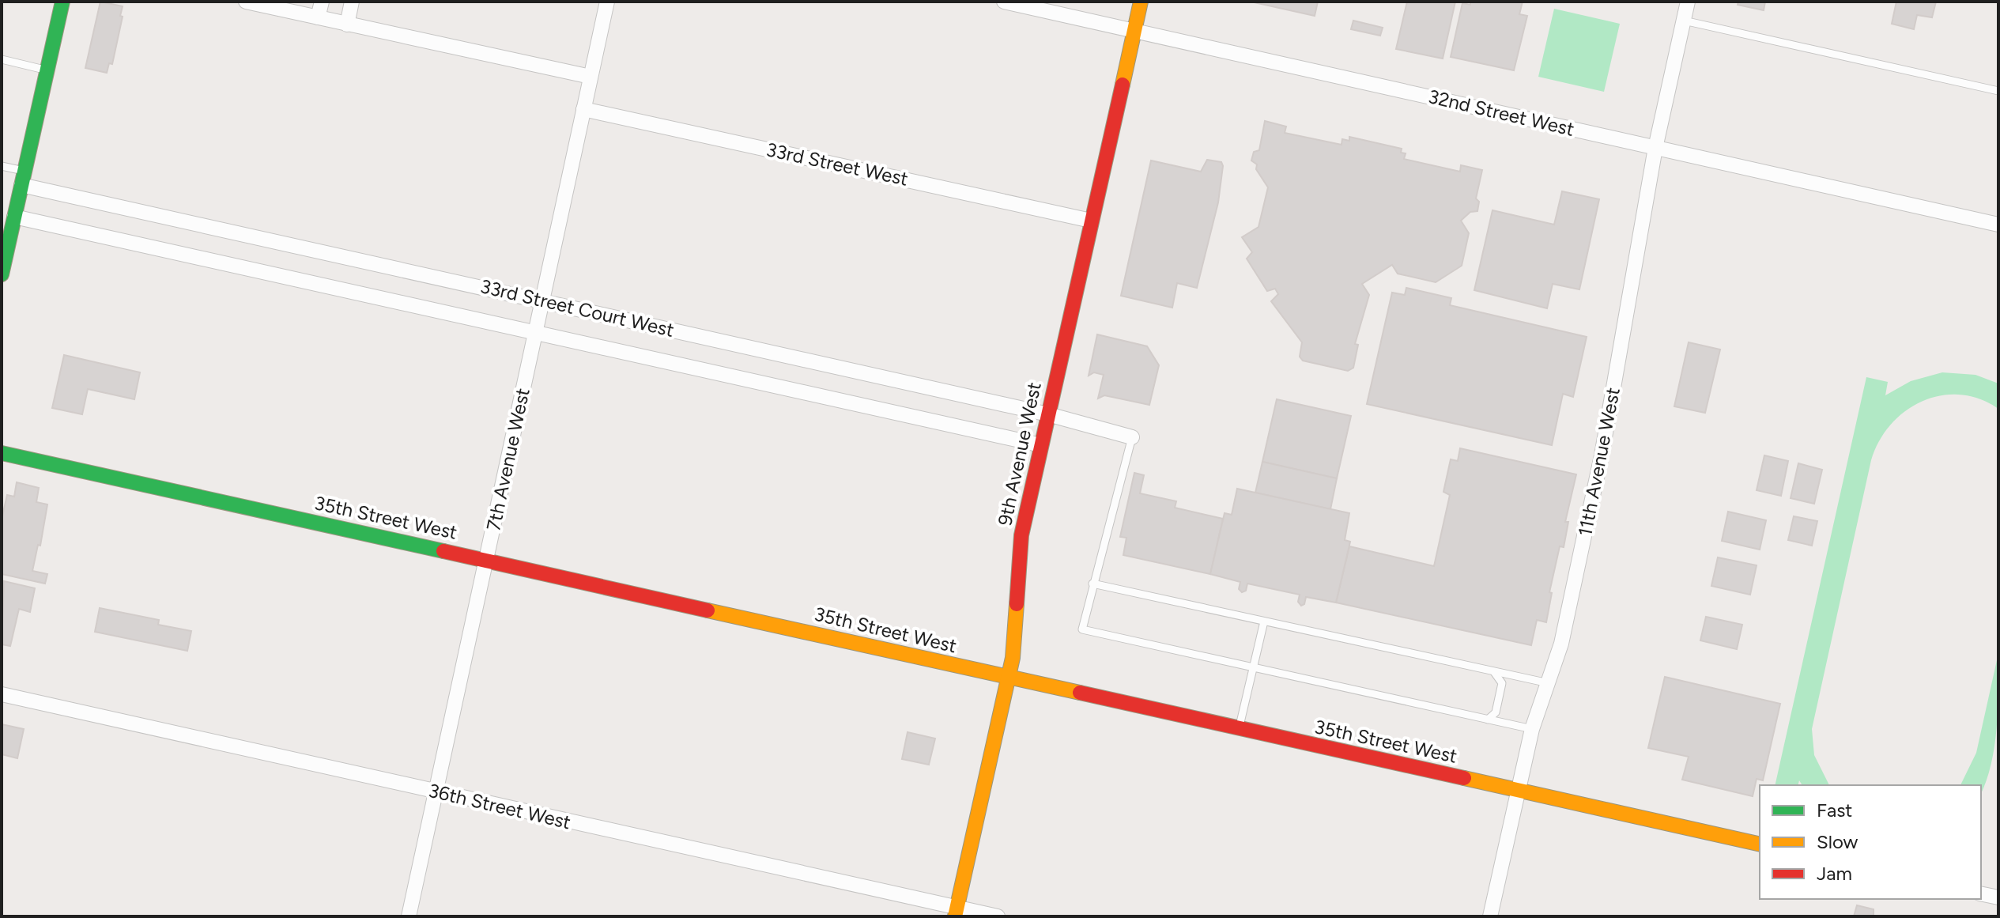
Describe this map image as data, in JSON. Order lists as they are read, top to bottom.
{
  "streets": {
    "street": [
      "32nd Street West",
      "33rd Street West",
      "33rd Street Court West",
      "9th Avenue West",
      "7th Avenue West",
      "11th Avenue West",
      "35th Street West",
      "36th Street West"
    ]
  },
  "crossings": [
    ["32nd Street West", "9th Avenue West"],
    ["32nd Street West", "11th Avenue West"],
    ["33rd Street West", "9th Avenue West"],
    ["33rd Street West", "7th Avenue West"],
    ["33rd Street Court West", "9th Avenue West"],
    ["33rd Street Court West", "7th Avenue West"],
    ["9th Avenue West", "35th Street West"],
    ["9th Avenue West", "36th Street West"],
    ["7th Avenue West", "35th Street West"],
    ["7th Avenue West", "36th Street West"],
    ["11th Avenue West", "35th Street West"]
  ],
  "legend": ["Fast", "Slow", "Jam"]
}
